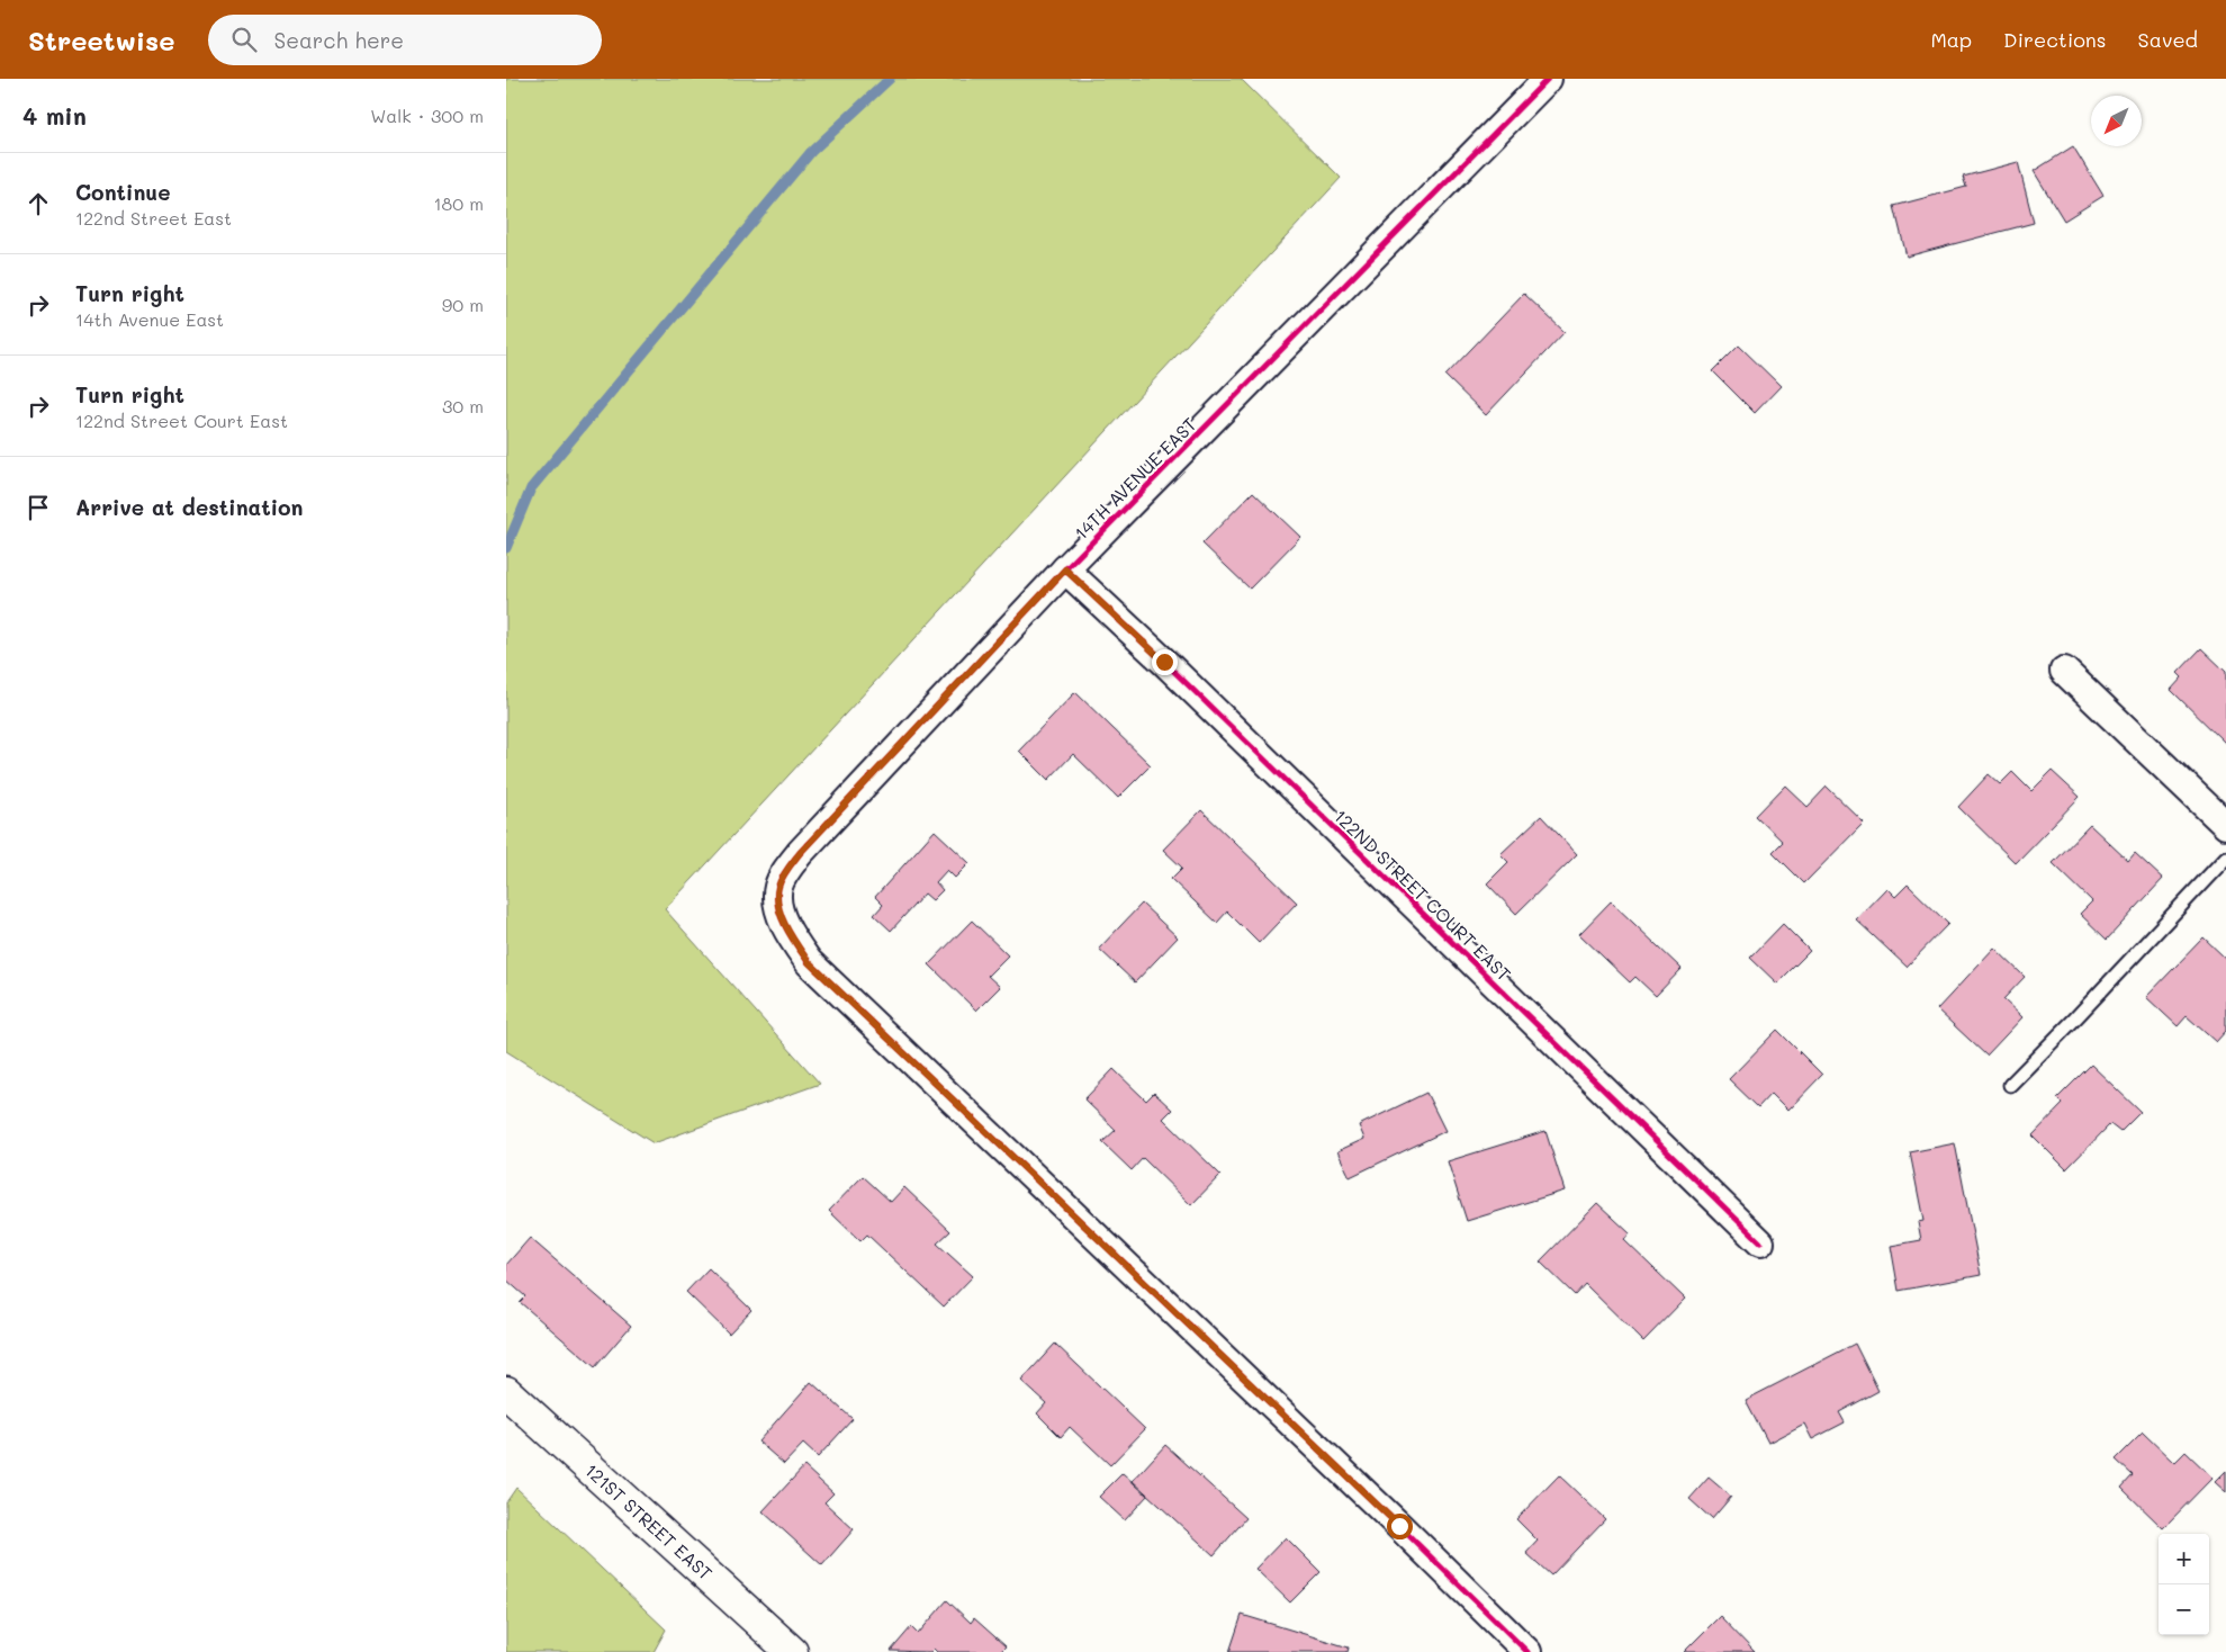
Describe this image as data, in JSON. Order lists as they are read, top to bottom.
{
  "streets": {
    "street": ["14TH AVENUE EAST", "122ND STREET COURT EAST", "121ST STREET EAST"]
  },
  "crossings": [
    ["14TH AVENUE EAST", "122ND STREET COURT EAST"]
  ],
  "north": "bottom left",
  "page": {
    "header": "Streetwise",
    "search": "Search here",
    "nav": ["Map", "Directions", "Saved"],
    "heading": ["4 min", "Walk · 300 m"],
    "list": [
      ["Continue", "122nd Street East", "180 m"],
      ["Turn right", "14th Avenue East", "90 m"],
      ["Turn right", "122nd Street Court East", "30 m"],
      "Arrive at destination"
    ],
    "map_buttons": ["+", "−"]
  }
}
